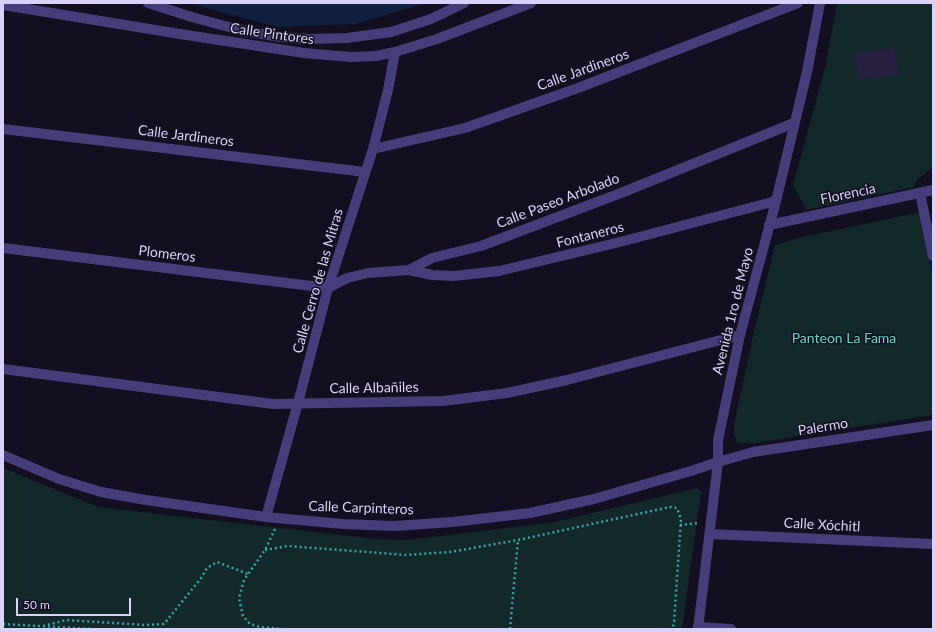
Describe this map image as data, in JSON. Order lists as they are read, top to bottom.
{
  "streets": {
    "street": [
      "Calle Pintores",
      "Calle Jardineros",
      "Florencia",
      "Calle Paseo Arbolado",
      "Fontaneros",
      "Plomeros",
      "Calle Cerro de las Mitras",
      "Avenida 1ro de Mayo",
      "Calle Albañiles",
      "Palermo",
      "Calle Carpinteros",
      "Calle Xóchitl"
    ]
  },
  "crossings": [
    ["Calle Pintores", "Calle Cerro de las Mitras"],
    ["Calle Jardineros", "Calle Cerro de las Mitras"],
    ["Florencia", "Avenida 1ro de Mayo"],
    ["Calle Paseo Arbolado", "Fontaneros"],
    ["Calle Paseo Arbolado", "Plomeros"],
    ["Calle Paseo Arbolado", "Calle Cerro de las Mitras"],
    ["Calle Paseo Arbolado", "Avenida 1ro de Mayo"],
    ["Fontaneros", "Avenida 1ro de Mayo"],
    ["Plomeros", "Calle Cerro de las Mitras"],
    ["Calle Cerro de las Mitras", "Calle Albañiles"],
    ["Calle Cerro de las Mitras", "Calle Carpinteros"],
    ["Avenida 1ro de Mayo", "Calle Albañiles"],
    ["Avenida 1ro de Mayo", "Palermo"],
    ["Avenida 1ro de Mayo", "Calle Carpinteros"],
    ["Avenida 1ro de Mayo", "Calle Xóchitl"],
    ["Palermo", "Calle Carpinteros"]
  ],
  "parks": ["Panteon La Fama"],
  "scale_bar": "50 m"
}
